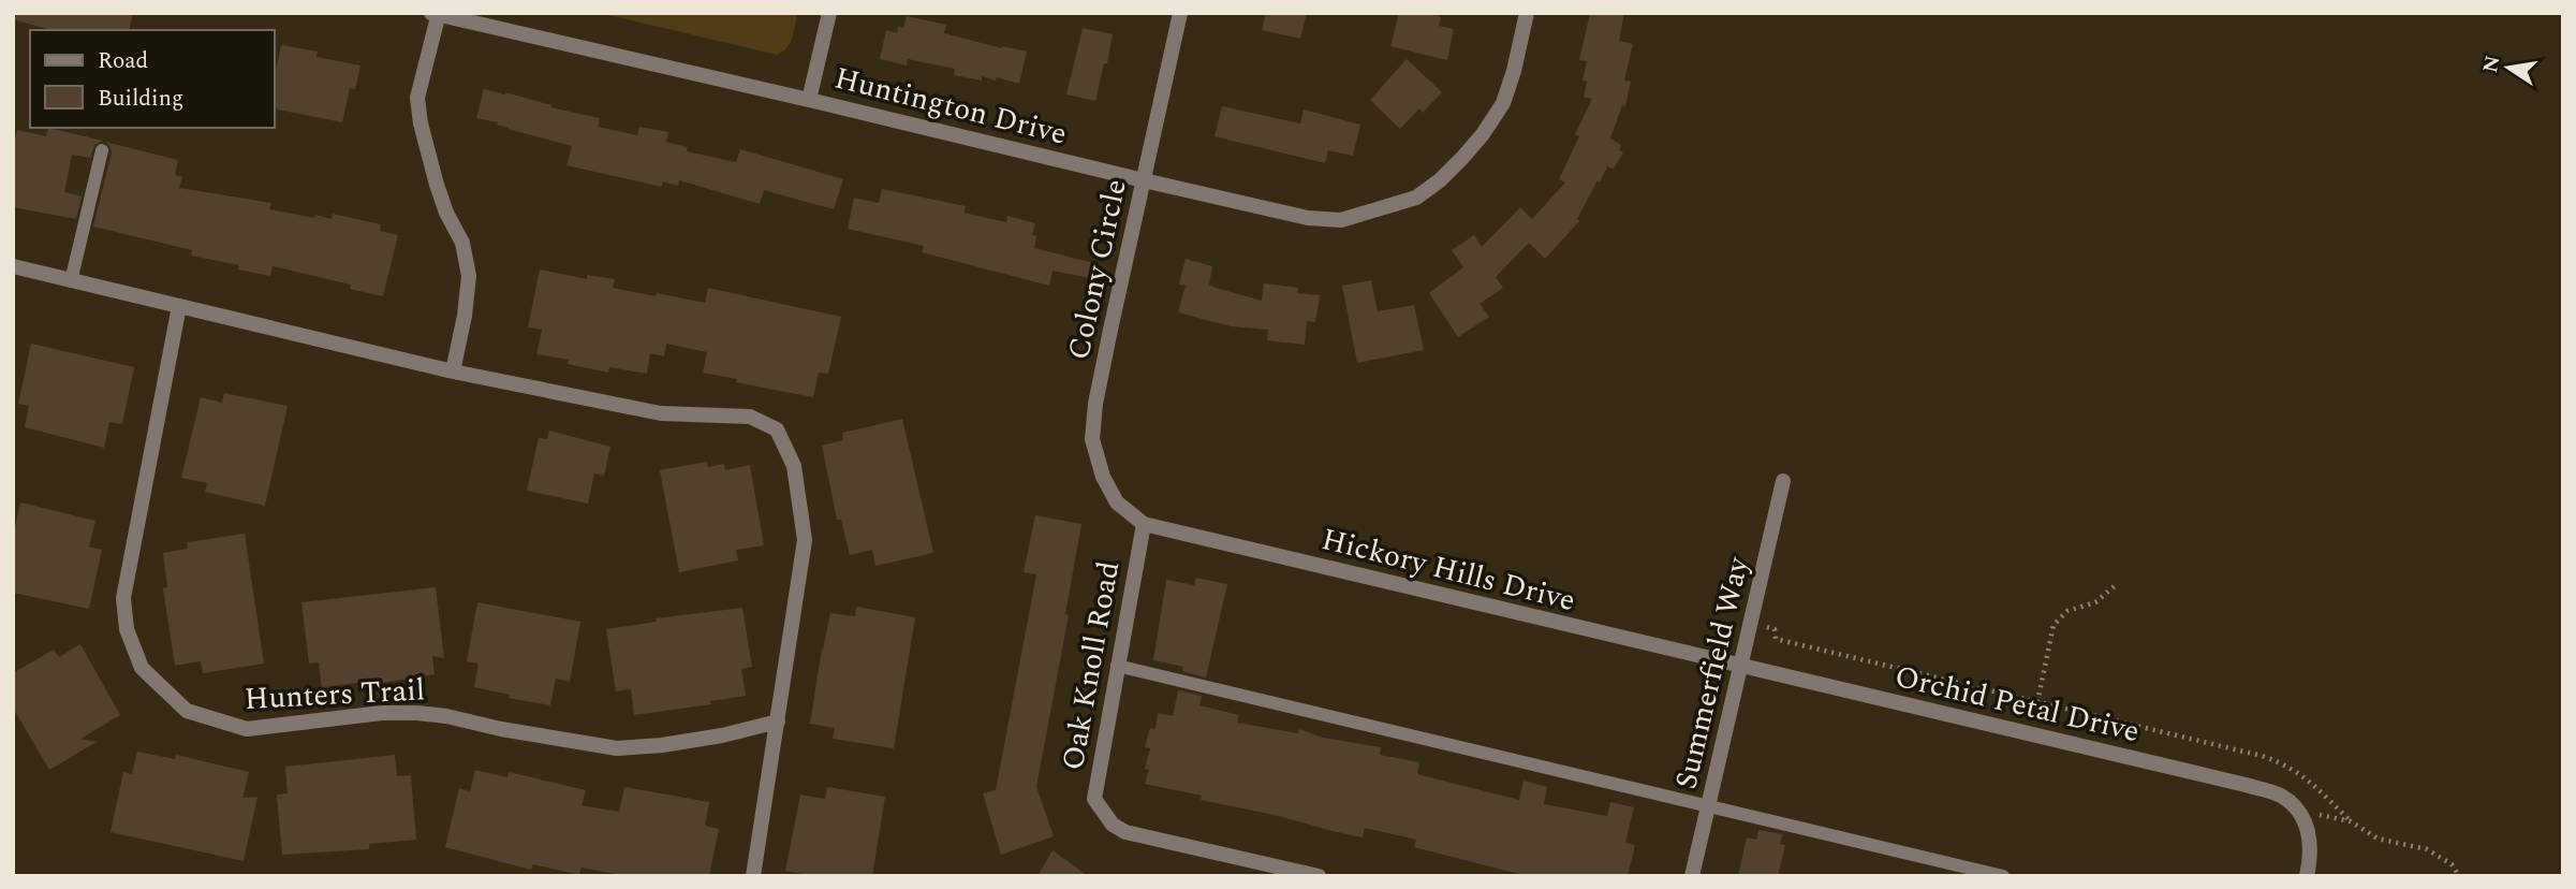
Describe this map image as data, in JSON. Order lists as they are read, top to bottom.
{
  "streets": {
    "street": [
      "Huntington Drive",
      "Colony Circle",
      "Hickory Hills Drive",
      "Oak Knoll Road",
      "Summerfield Way",
      "Hunters Trail",
      "Orchid Petal Drive"
    ]
  },
  "crossings": [
    ["Huntington Drive", "Colony Circle"],
    ["Colony Circle", "Hickory Hills Drive"],
    ["Colony Circle", "Oak Knoll Road"],
    ["Hickory Hills Drive", "Oak Knoll Road"],
    ["Hickory Hills Drive", "Summerfield Way"],
    ["Hickory Hills Drive", "Orchid Petal Drive"],
    ["Summerfield Way", "Orchid Petal Drive"]
  ],
  "legend": ["Road", "Building"],
  "north": "left"
}
